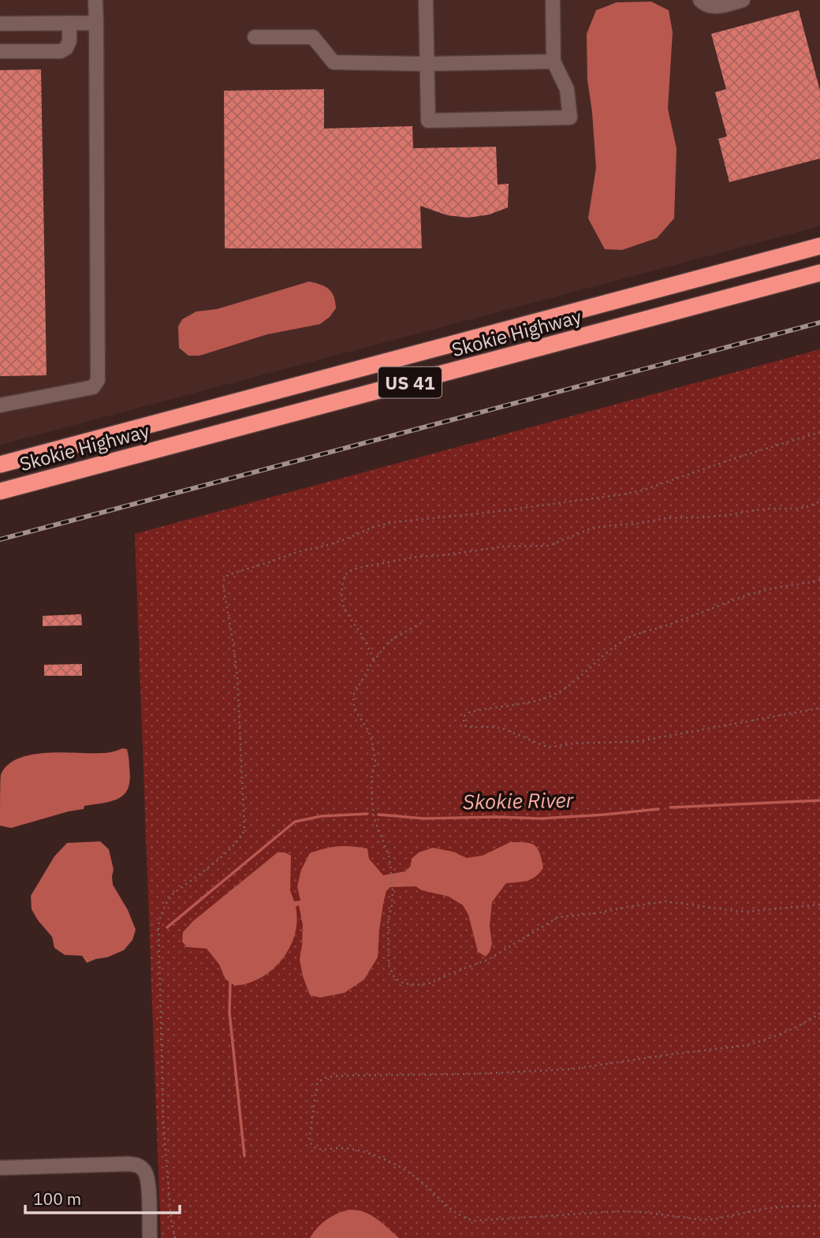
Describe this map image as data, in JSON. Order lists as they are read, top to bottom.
{
  "streets": {
    "highway": ["Skokie Highway", "US 41"]
  },
  "water": ["Skokie River"],
  "scale_bar": "100 m"
}
